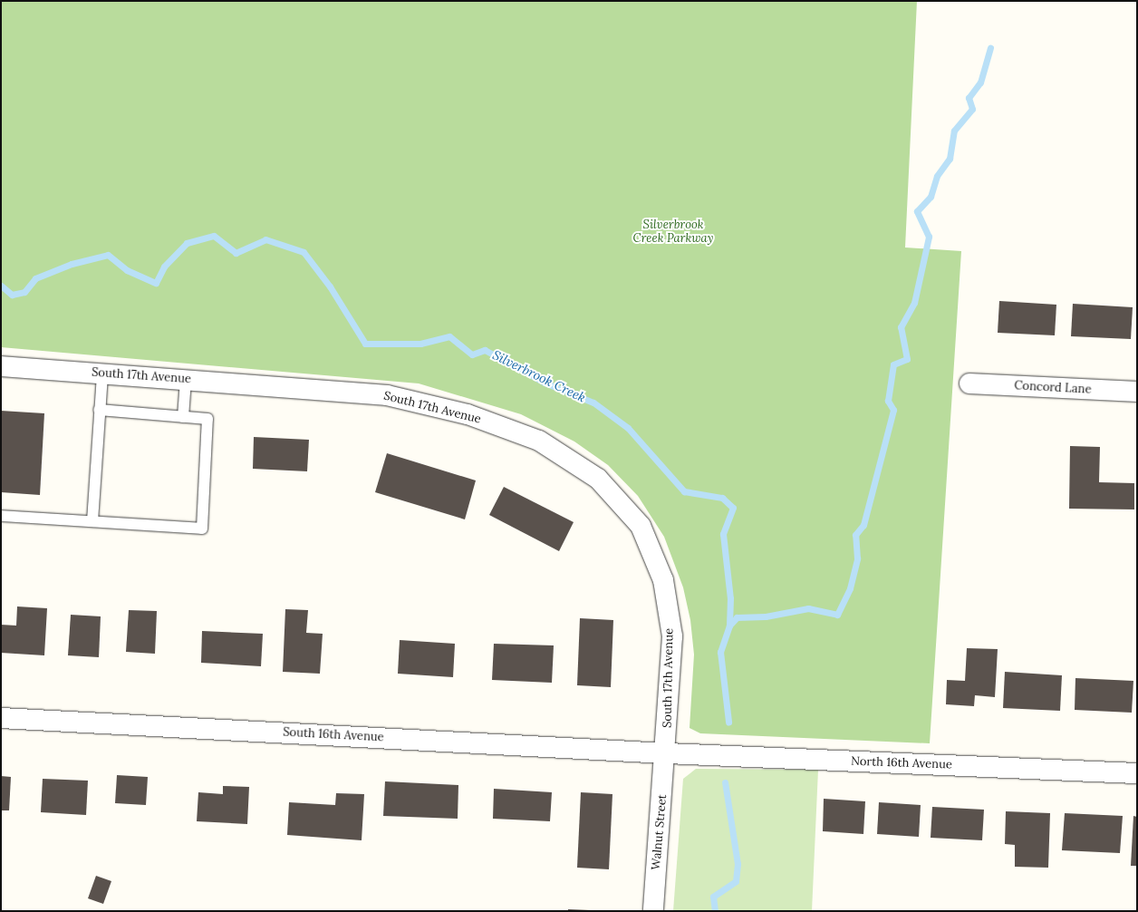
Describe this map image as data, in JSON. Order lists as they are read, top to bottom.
{
  "streets": {
    "street": [
      "South 17th Avenue",
      "Concord Lane",
      "South 16th Avenue",
      "North 16th Avenue",
      "Walnut Street"
    ]
  },
  "crossings": [
    ["South 17th Avenue", "South 16th Avenue"],
    ["South 17th Avenue", "North 16th Avenue"],
    ["South 17th Avenue", "Walnut Street"],
    ["South 16th Avenue", "North 16th Avenue"],
    ["South 16th Avenue", "Walnut Street"],
    ["North 16th Avenue", "Walnut Street"]
  ],
  "water": ["Silverbrook Creek"],
  "parks": ["Silverbrook Creek Parkway"]
}
